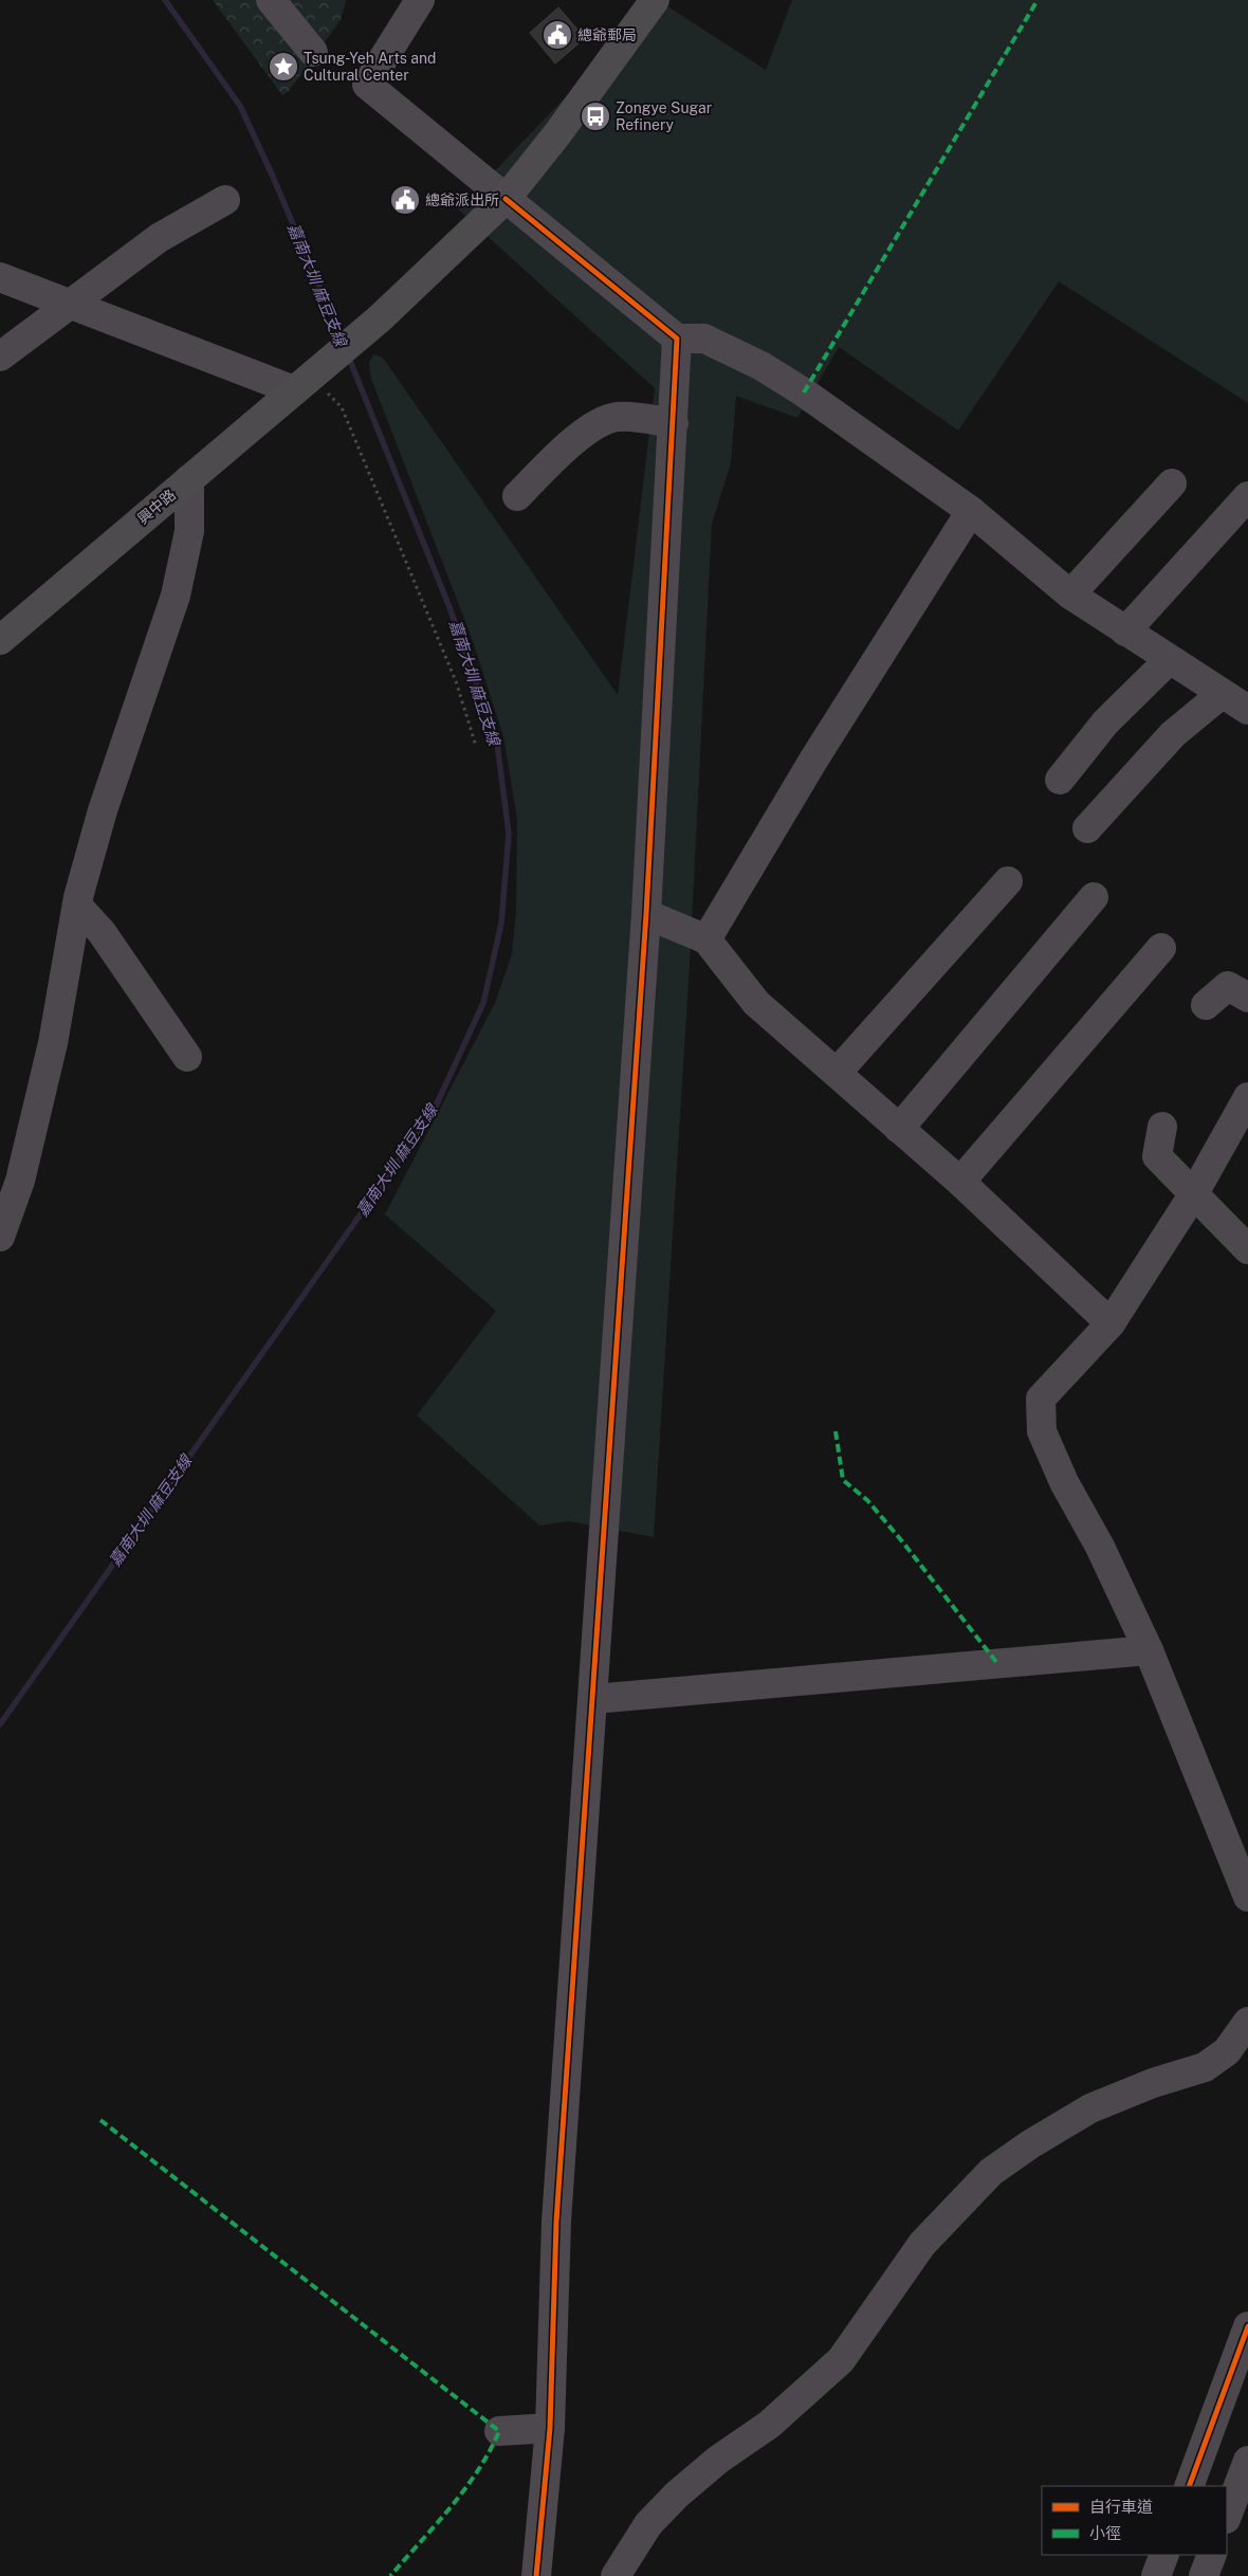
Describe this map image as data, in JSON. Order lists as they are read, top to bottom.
{
  "streets": {
    "main road": ["興中路"]
  },
  "water": ["嘉南大圳 麻豆支線"],
  "places": {
    "public building": ["總爺郵局", "總爺派出所"],
    "place": ["Tsung-Yeh Arts and Cultural Center"],
    "bus stop": ["Zongye Sugar Refinery"]
  },
  "legend": ["自行車道", "小徑"]
}
